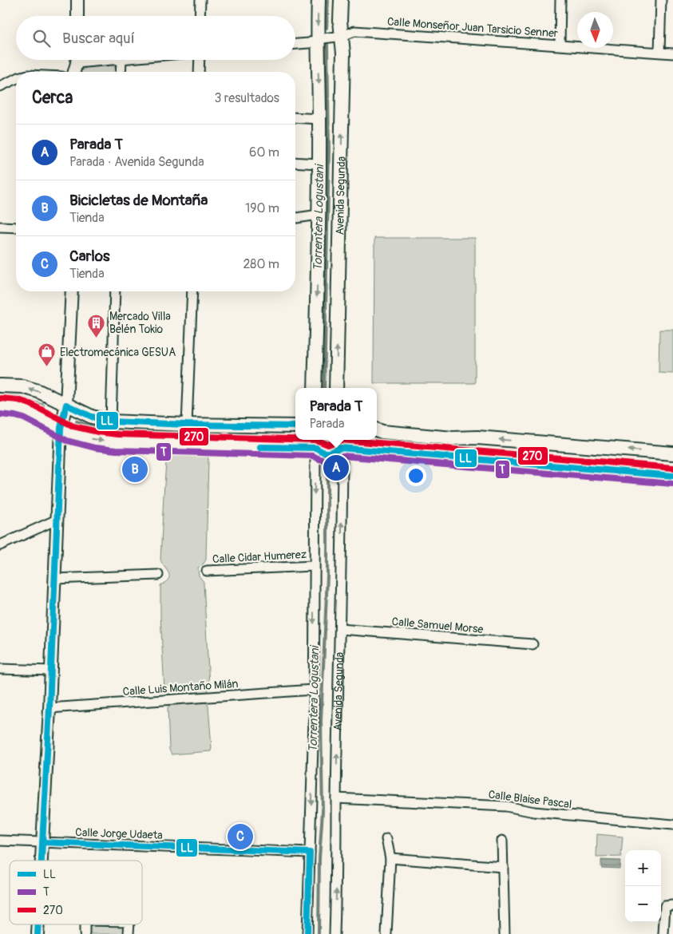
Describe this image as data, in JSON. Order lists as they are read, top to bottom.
{
  "streets": {
    "main road": ["Avenida Segunda"],
    "street": [
      "Calle Monseñor Juan Tarsicio Senner",
      "Calle Cidar Humerez",
      "Calle Samuel Morse",
      "Calle Luis Montaño Milán",
      "Calle Blaise Pascal",
      "Calle Jorge Udaeta"
    ]
  },
  "crossings": [
    ["Calle Monseñor Juan Tarsicio Senner", "Avenida Segunda"],
    ["Avenida Segunda", "Calle Samuel Morse"],
    ["Avenida Segunda", "Calle Blaise Pascal"]
  ],
  "water": ["Torrentera Logustani"],
  "places": {
    "building": ["Mercado Villa Belén Tokio"],
    "shop": ["Electromecánica GESUA"]
  },
  "lines": ["transit line 270", "transit line LL", "transit line T"],
  "legend": ["LL", "T", "270"],
  "north": "bottom",
  "page": {
    "search": "Buscar aquí",
    "heading": ["Cerca", "3 resultados"],
    "list": [
      {
        "mark": "A",
        "name": "Parada T",
        "note": "Parada · Avenida Segunda",
        "value": "60 m"
      },
      {
        "mark": "B",
        "name": "Bicicletas de Montaña",
        "note": "Tienda",
        "value": "190 m"
      },
      {
        "mark": "C",
        "name": "Carlos",
        "note": "Tienda",
        "value": "280 m"
      }
    ],
    "popup": ["Parada T", "Parada"],
    "pins": ["A", "B", "C"],
    "map_buttons": ["+", "−"]
  }
}
